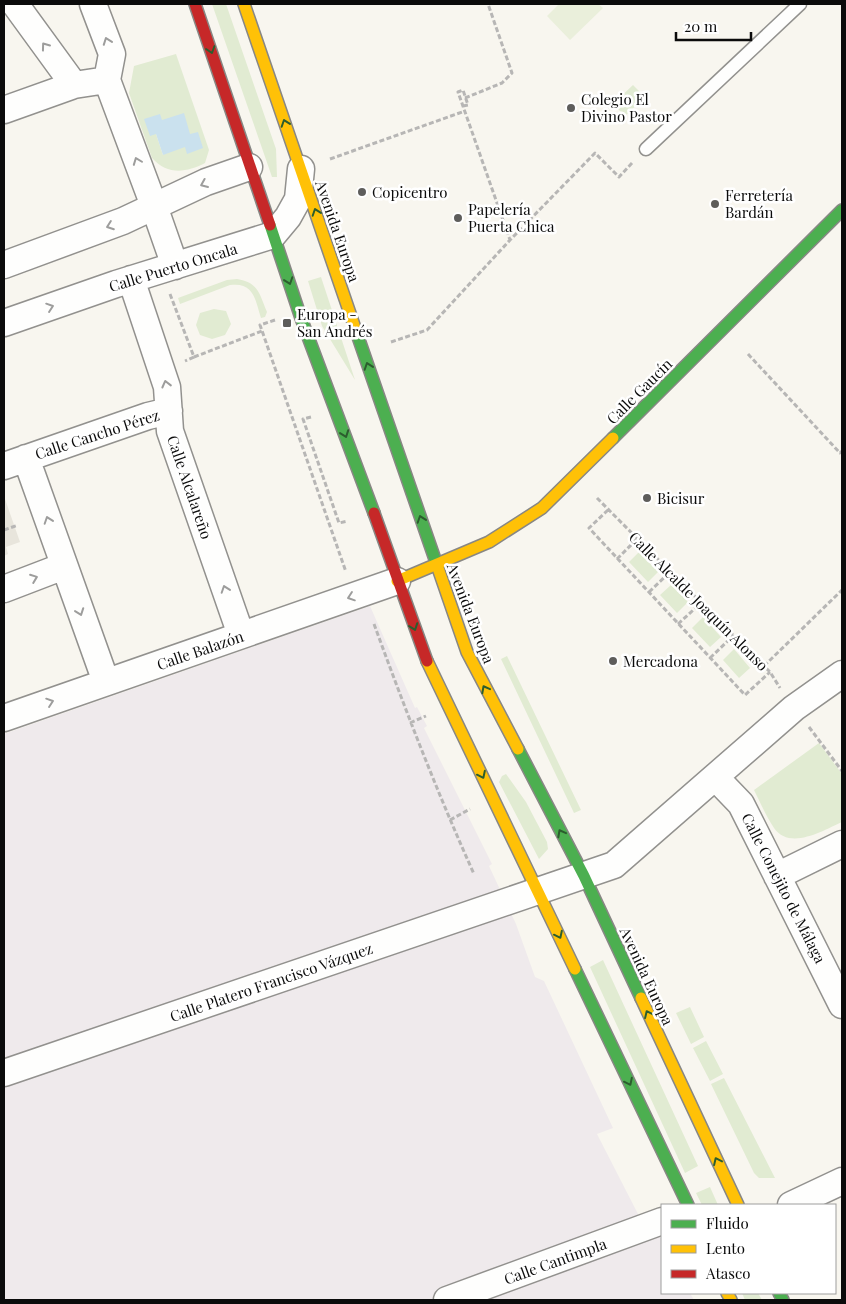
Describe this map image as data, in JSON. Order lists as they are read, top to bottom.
{
  "streets": {
    "main road": ["Avenida Europa", "Calle Gaucín"],
    "street": [
      "Calle Puerto Oncala",
      "Calle Cancho Pérez",
      "Calle Alcalareño",
      "Calle Balazón",
      "Calle Conejito de Málaga",
      "Calle Platero Francisco Vázquez",
      "Calle Cantimpla"
    ],
    "path": ["Calle Alcalde Joaquín Alonso"]
  },
  "crossings": [
    ["Avenida Europa", "Calle Gaucín"],
    ["Avenida Europa", "Calle Platero Francisco Vázquez"],
    ["Calle Puerto Oncala", "Calle Alcalareño"],
    ["Calle Gaucín", "Calle Balazón"],
    ["Calle Cancho Pérez", "Calle Alcalareño"],
    ["Calle Cancho Pérez", "Calle Balazón"],
    ["Calle Alcalareño", "Calle Balazón"]
  ],
  "one_way": ["Calle Alcalareño"],
  "places": {
    "other": [
      "Colegio El Divino Pastor",
      "Copicentro",
      "Ferretería Bardán",
      "Papelería Puerta Chica",
      "Bicisur",
      "Mercadona"
    ],
    "transit": ["Europa - San Andrés"]
  },
  "legend": ["Fluido", "Lento", "Atasco"],
  "scale_bar": "20 m"
}
